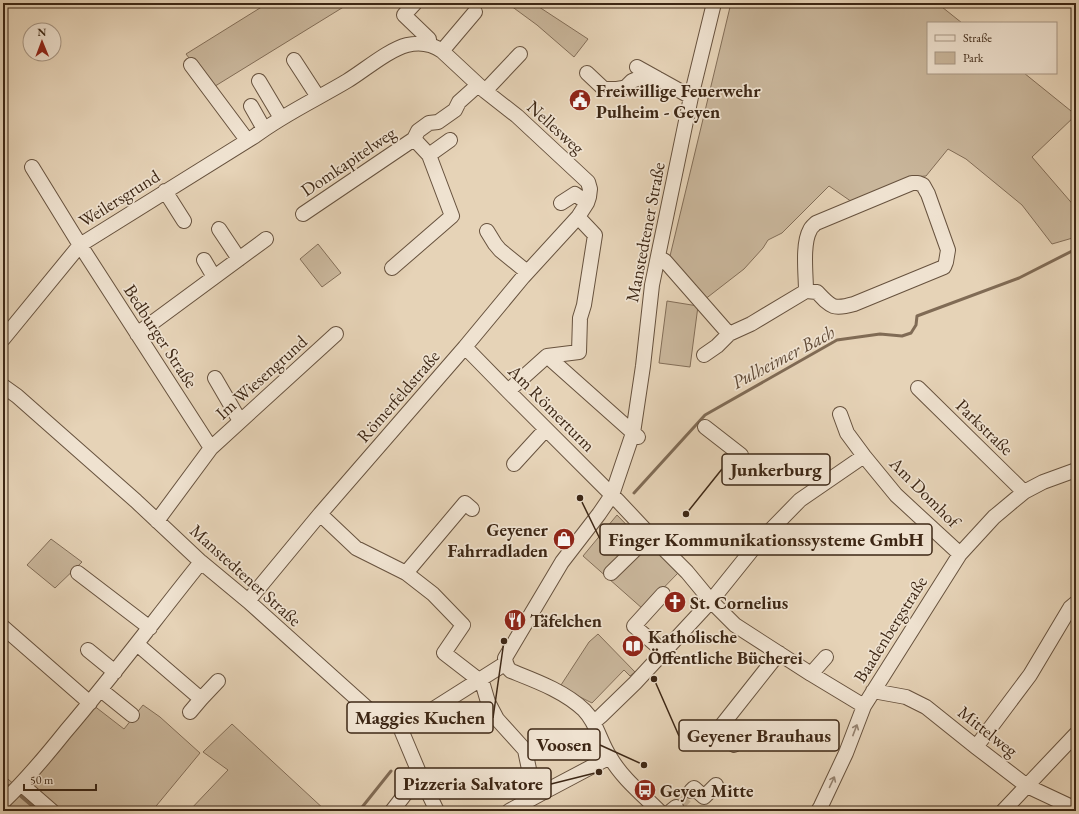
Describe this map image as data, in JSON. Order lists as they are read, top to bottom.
{
  "streets": {
    "street": [
      "Nellesweg",
      "Domkapitelweg",
      "Weilersgrund",
      "Manstedtener Straße",
      "Bedburger Straße",
      "Im Wiesengrund",
      "Römerfeldstraße",
      "Am Römerturm",
      "Parkstraße",
      "Am Domhof",
      "Baadenbergstraße",
      "Mittelweg"
    ]
  },
  "crossings": [
    ["Nellesweg", "Domkapitelweg"],
    ["Nellesweg", "Weilersgrund"],
    ["Nellesweg", "Römerfeldstraße"],
    ["Weilersgrund", "Bedburger Straße"],
    ["Manstedtener Straße", "Römerfeldstraße"],
    ["Manstedtener Straße", "Am Römerturm"],
    ["Bedburger Straße", "Im Wiesengrund"],
    ["Römerfeldstraße", "Am Römerturm"],
    ["Am Römerturm", "Am Domhof"],
    ["Am Römerturm", "Baadenbergstraße"],
    ["Parkstraße", "Baadenbergstraße"],
    ["Am Domhof", "Baadenbergstraße"],
    ["Baadenbergstraße", "Mittelweg"]
  ],
  "water": ["Pulheimer Bach"],
  "places": {
    "public building": ["Freiwillige Feuerwehr Pulheim - Geyen"],
    "other": [
      "Finger Kommunikationssysteme GmbH",
      "Junkerburg",
      "Maggies Kuchen",
      "Geyener Brauhaus",
      "Voosen",
      "Pizzeria Salvatore"
    ],
    "shop": ["Geyener Fahrradladen"],
    "church": ["St. Cornelius"],
    "restaurant": ["Täfelchen"],
    "library": ["Katholische Öffentliche Bücherei"],
    "bus stop": ["Geyen Mitte"]
  },
  "legend": ["Straße", "Park"],
  "scale_bar": "50 m",
  "north": "top"
}
